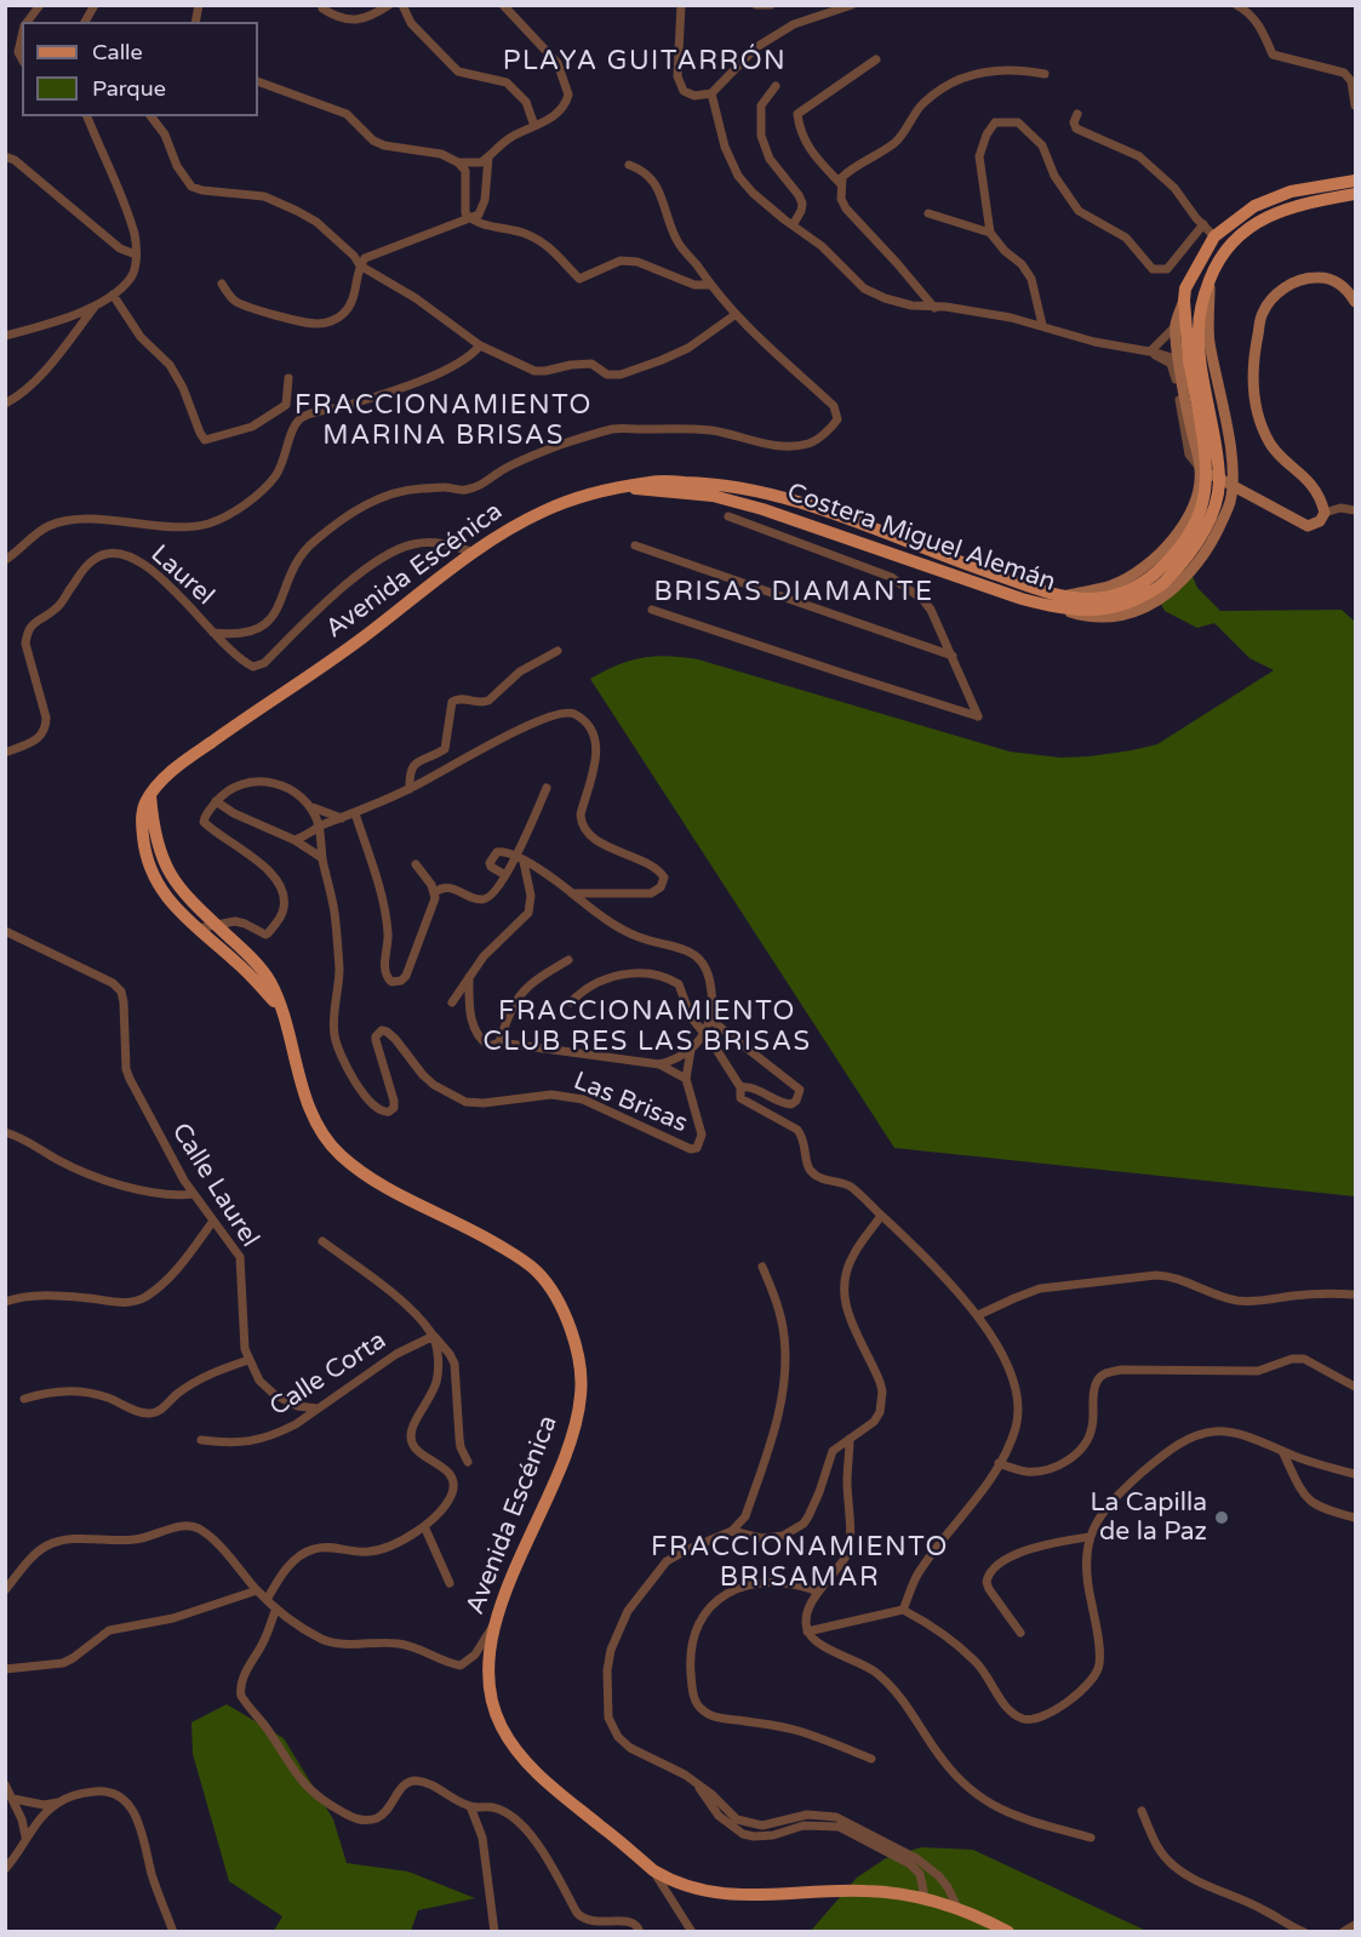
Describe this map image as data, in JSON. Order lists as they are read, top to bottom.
{
  "streets": {
    "main road": ["Costera Miguel Alemán", "Avenida Escénica"],
    "street": [
      "Laurel",
      "Las Brisas",
      "Calle Laurel",
      "Calle Corta"
    ]
  },
  "crossings": [
    ["Costera Miguel Alemán", "Avenida Escénica"],
    ["Avenida Escénica", "Laurel"],
    ["Calle Laurel", "Calle Corta"]
  ],
  "districts": [
    "PLAYA GUITARRÓN",
    "FRACCIONAMIENTO MARINA BRISAS",
    "BRISAS DIAMANTE",
    "FRACCIONAMIENTO CLUB RES LAS BRISAS",
    "FRACCIONAMIENTO BRISAMAR"
  ],
  "places": ["La Capilla de la Paz"],
  "legend": ["Calle", "Parque"]
}
